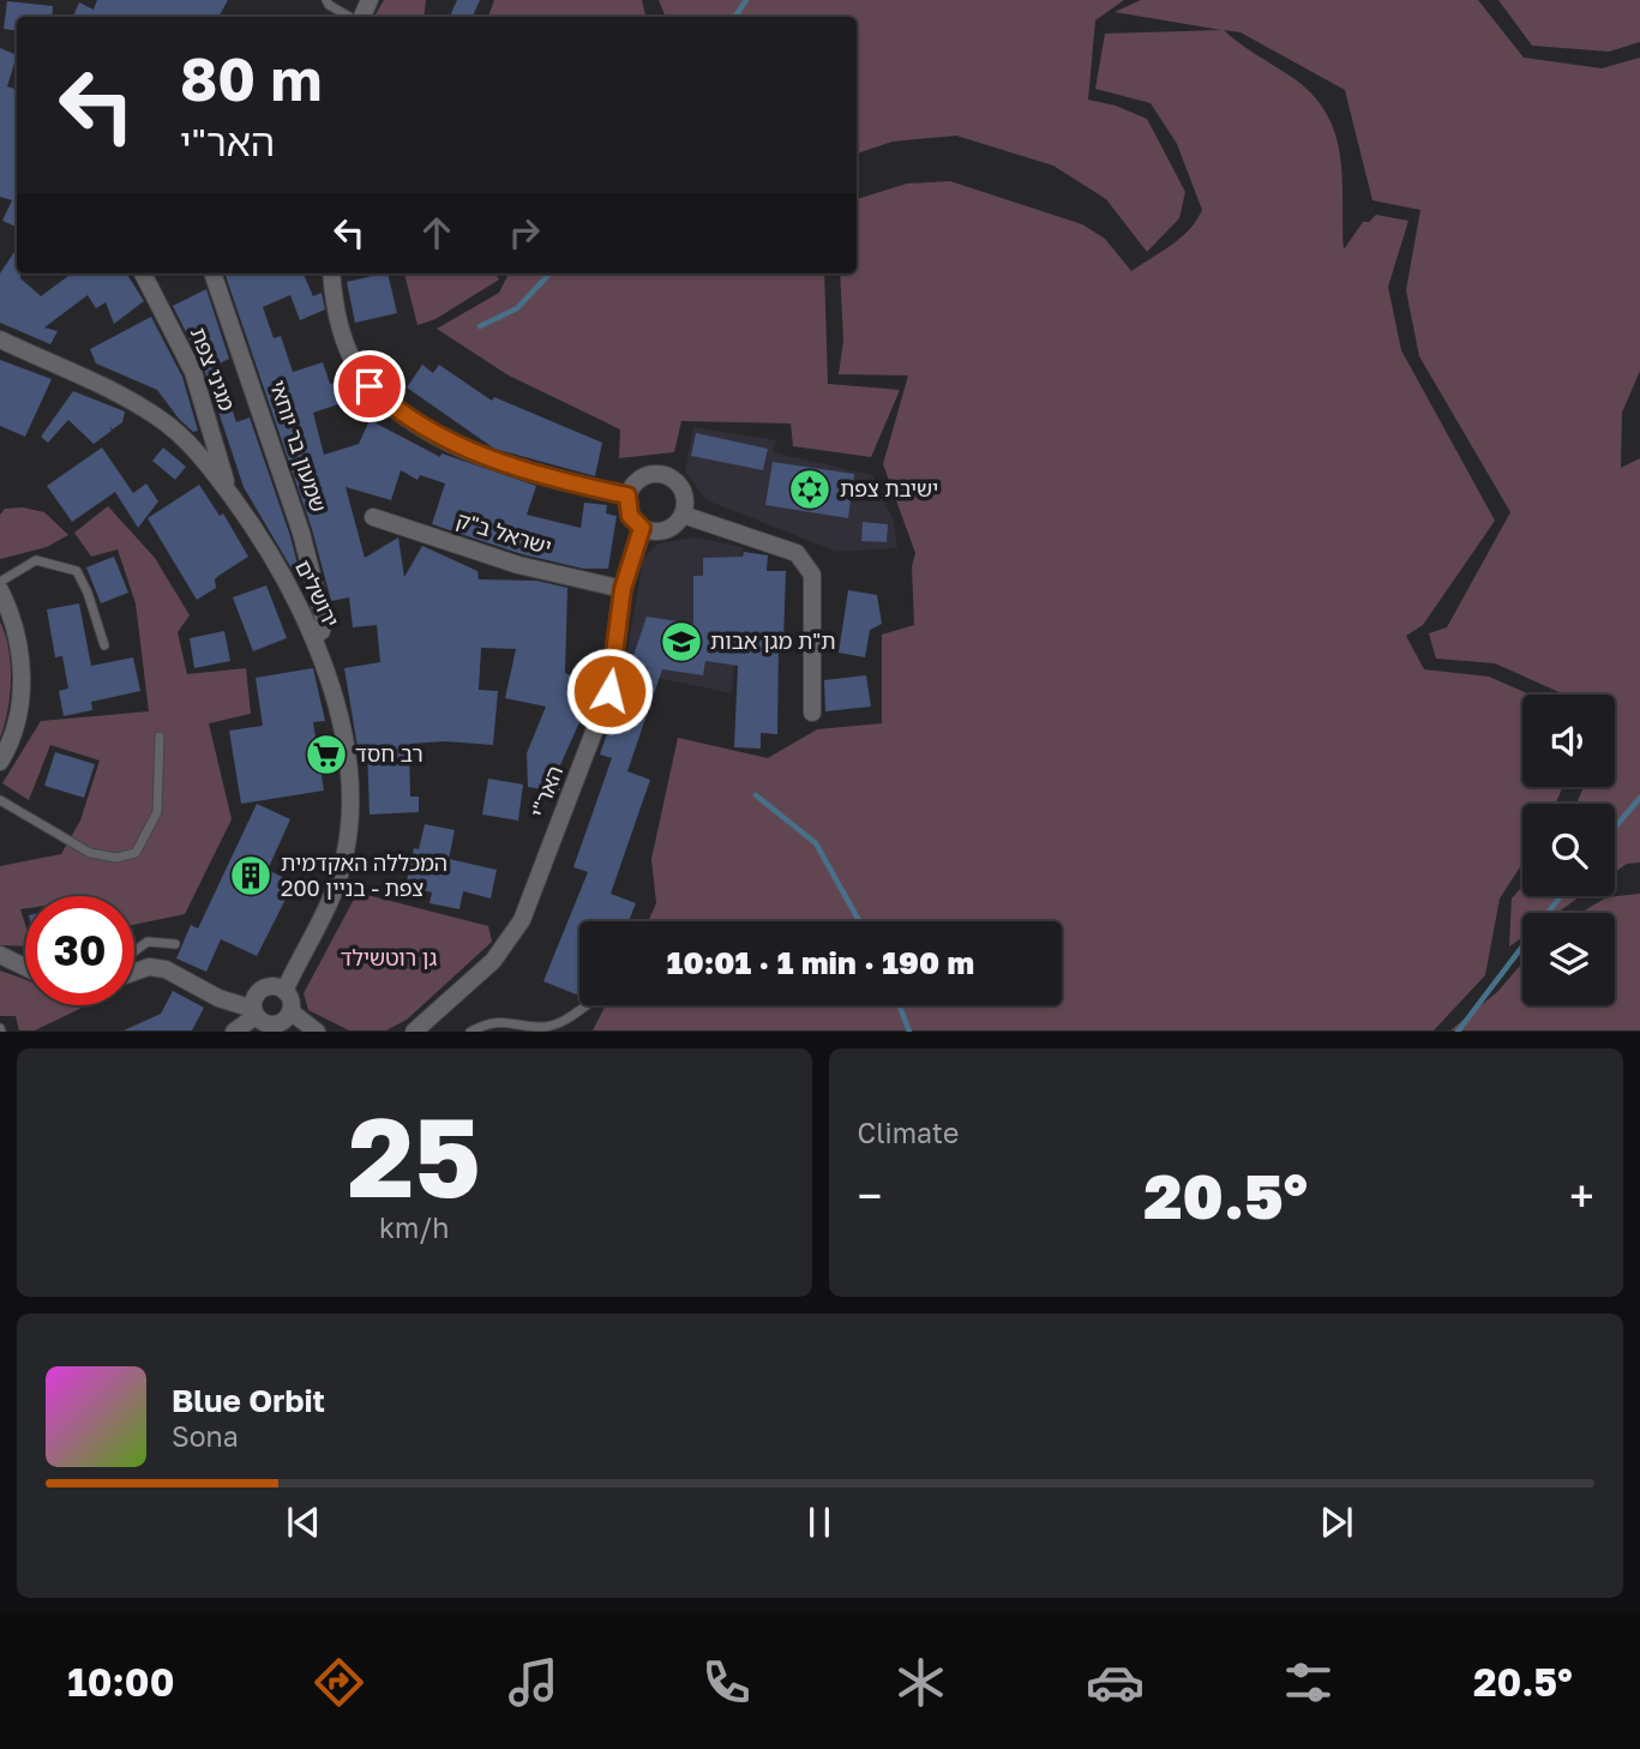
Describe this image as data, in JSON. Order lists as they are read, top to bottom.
{
  "streets": {
    "street": [
      "מגיני צפת",
      "שמעון בר יוחאי",
      "ישראל ב\"ק",
      "ירושלים",
      "האר\"י"
    ]
  },
  "crossings": [
    ["מגיני צפת", "ירושלים"],
    ["שמעון בר יוחאי", "ירושלים"],
    ["ישראל ב\"ק", "האר\"י"]
  ],
  "parks": ["גן רוטשילד"],
  "places": {
    "synagogue": ["ישיבת צפת"],
    "school or university": ["ת\"ת מגן אבות"],
    "supermarket": ["רב חסד"],
    "building": ["המכללה האקדמית צפת - בניין 200"]
  },
  "page": {
    "turn": ["80 m", "האר\"י"],
    "limit": "30",
    "trip": "10:01 · 1 min · 190 m",
    "tile": [
      ["25", "km/h"],
      "Climate"
    ],
    "heat": ["−", "20.5°", "+"],
    "song": ["Blue Orbit", "Sona"],
    "tabs": ["10:00", "20.5°"]
  }
}
